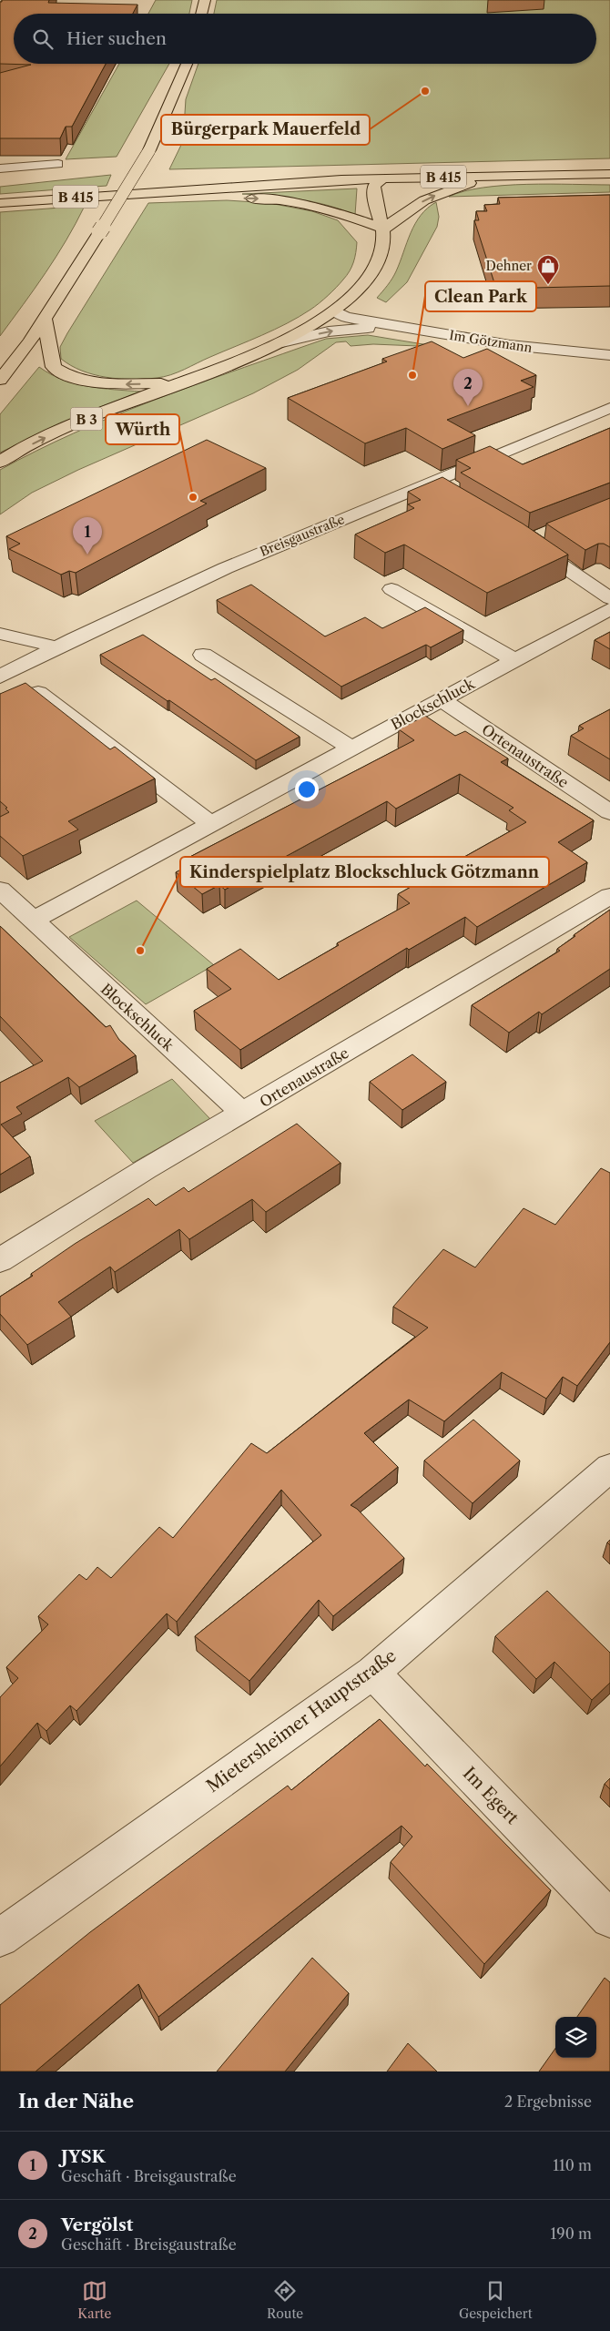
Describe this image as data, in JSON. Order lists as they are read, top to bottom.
{
  "streets": {
    "main road": ["B 415", "B 3"],
    "street": [
      "Im Götzmann",
      "Breisgaustraße",
      "Blockschluck",
      "Ortenaustraße",
      "Mietersheimer Hauptstraße",
      "Im Egert"
    ]
  },
  "crossings": [
    ["B 415", "B 3"],
    ["Im Götzmann", "B 3"],
    ["Blockschluck", "Ortenaustraße"],
    ["Mietersheimer Hauptstraße", "Im Egert"]
  ],
  "places": {
    "other": [
      "Bürgerpark Mauerfeld",
      "Clean Park",
      "Würth",
      "Kinderspielplatz Blockschluck Götzmann"
    ],
    "shop": ["Dehner"]
  },
  "page": {
    "search": "Hier suchen",
    "pins": ["2", "1"],
    "heading": ["In der Nähe", "2 Ergebnisse"],
    "list": [
      {
        "mark": "1",
        "name": "JYSK",
        "note": "Geschäft · Breisgaustraße",
        "value": "110 m"
      },
      {
        "mark": "2",
        "name": "Vergölst",
        "note": "Geschäft · Breisgaustraße",
        "value": "190 m"
      }
    ],
    "nav": ["Karte", "Route", "Gespeichert"]
  }
}
